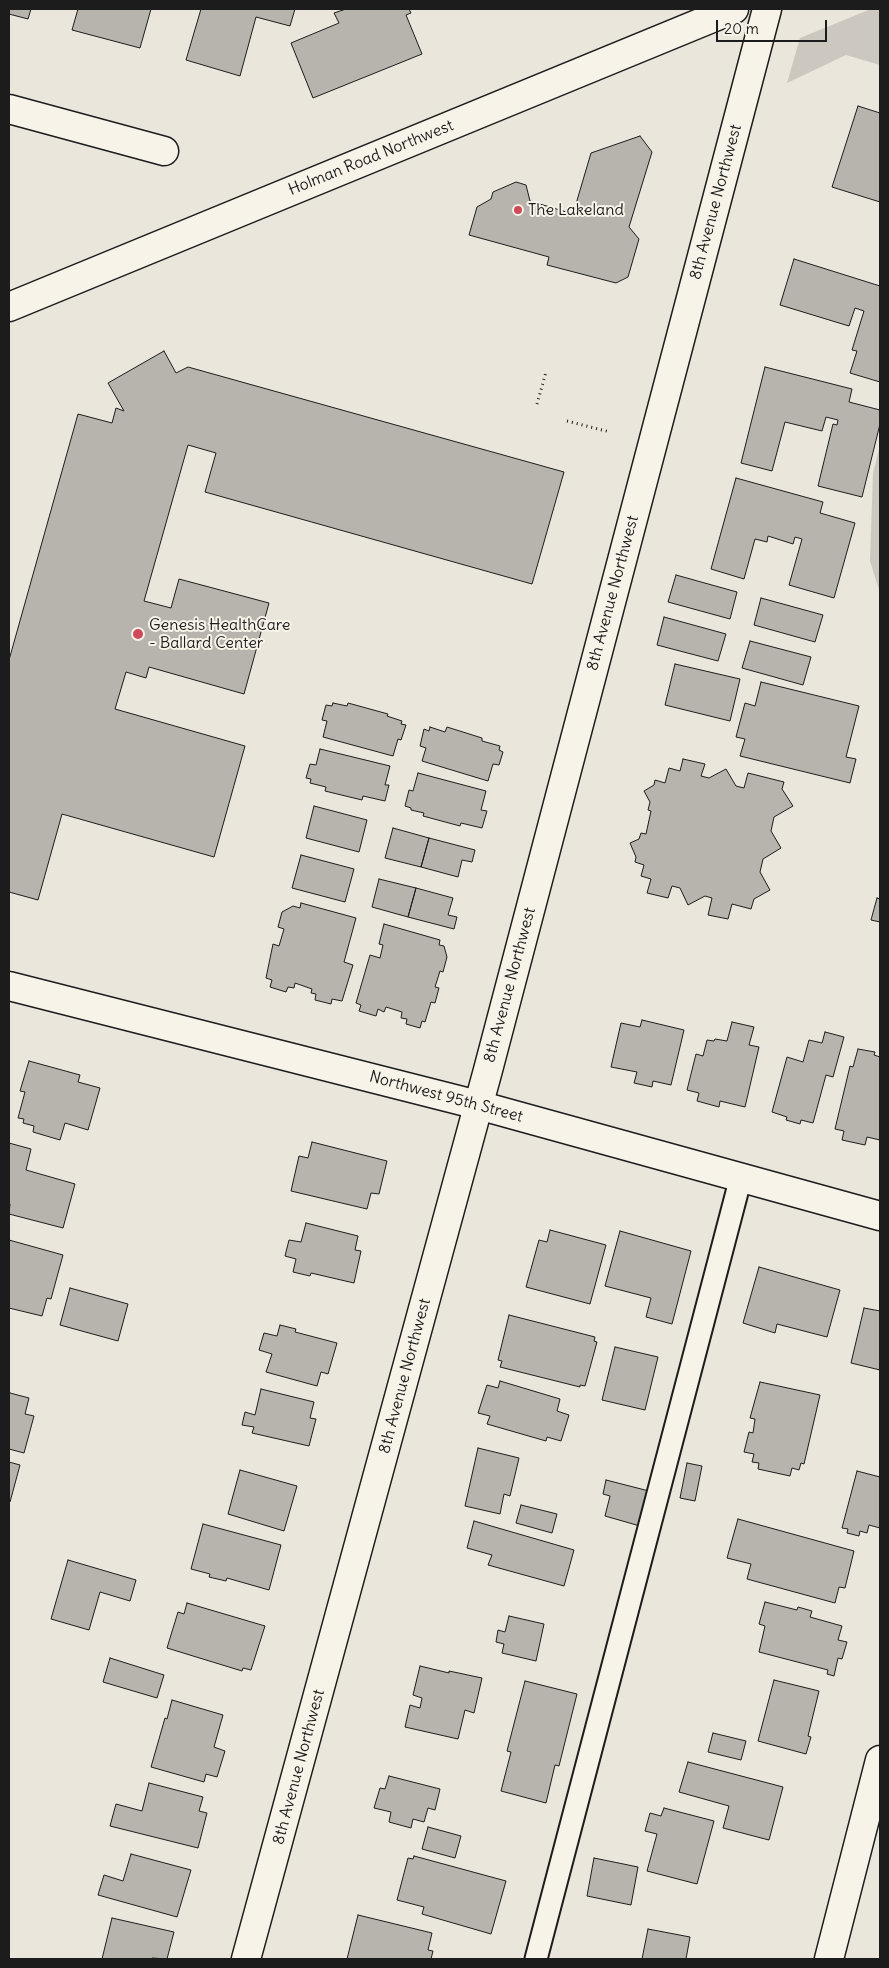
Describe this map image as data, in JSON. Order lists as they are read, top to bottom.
{
  "streets": {
    "street": ["Holman Road Northwest", "8th Avenue Northwest", "Northwest 95th Street"]
  },
  "crossings": [
    ["8th Avenue Northwest", "Northwest 95th Street"]
  ],
  "places": ["The Lakeland", "Genesis HealthCare - Ballard Center"],
  "scale_bar": "20 m"
}
